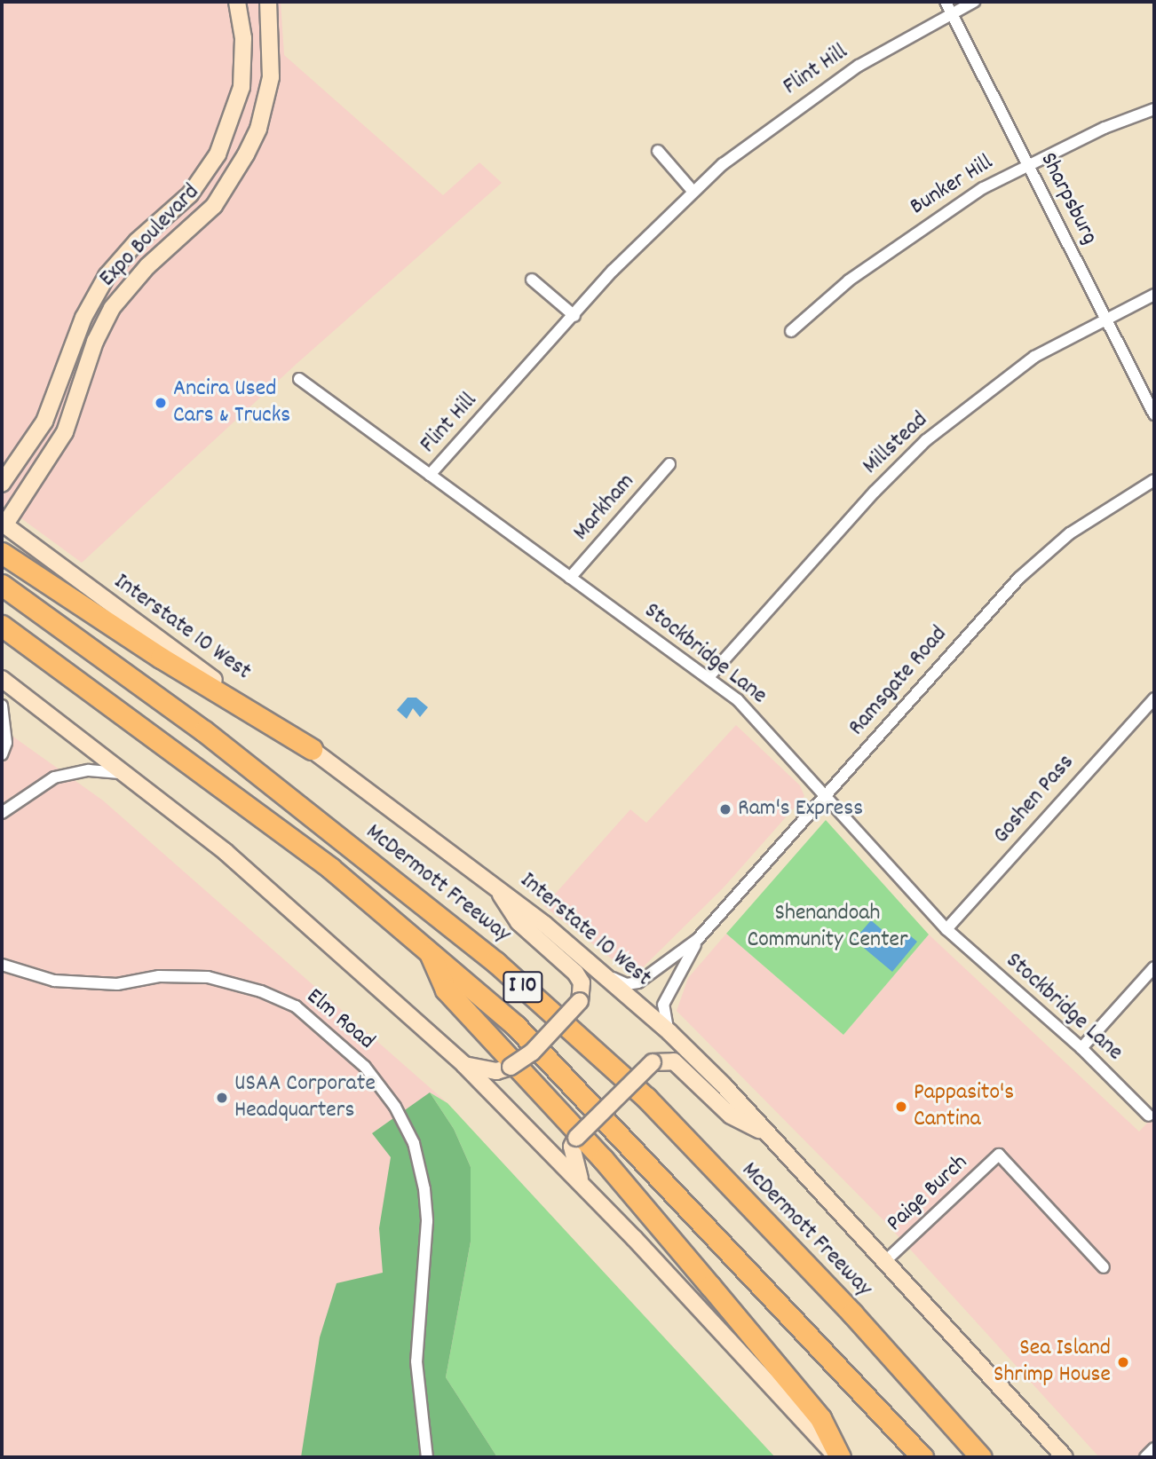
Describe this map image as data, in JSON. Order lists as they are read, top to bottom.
{
  "streets": {
    "highway": ["McDermott Freeway", "I 10"],
    "main road": ["Expo Boulevard", "Interstate 10 West"],
    "street": [
      "Flint Hill",
      "Bunker Hill",
      "Sharpsburg",
      "Millstead",
      "Markham",
      "Stockbridge Lane",
      "Ramsgate Road",
      "Goshen Pass",
      "Elm Road",
      "Paige Burch"
    ]
  },
  "crossings": [
    ["Flint Hill", "Sharpsburg"],
    ["Flint Hill", "Stockbridge Lane"],
    ["Bunker Hill", "Sharpsburg"],
    ["Sharpsburg", "Millstead"],
    ["Expo Boulevard", "Interstate 10 West"],
    ["Millstead", "Stockbridge Lane"],
    ["Markham", "Stockbridge Lane"],
    ["Interstate 10 West", "Ramsgate Road"],
    ["Interstate 10 West", "Paige Burch"],
    ["Stockbridge Lane", "Ramsgate Road"],
    ["Stockbridge Lane", "Goshen Pass"]
  ],
  "parks": ["Shenandoah Community Center"],
  "places": [
    "Ancira Used Cars & Trucks",
    "Ram's Express",
    "USAA Corporate Headquarters",
    "Pappasito's Cantina",
    "Sea Island Shrimp House"
  ]
}
